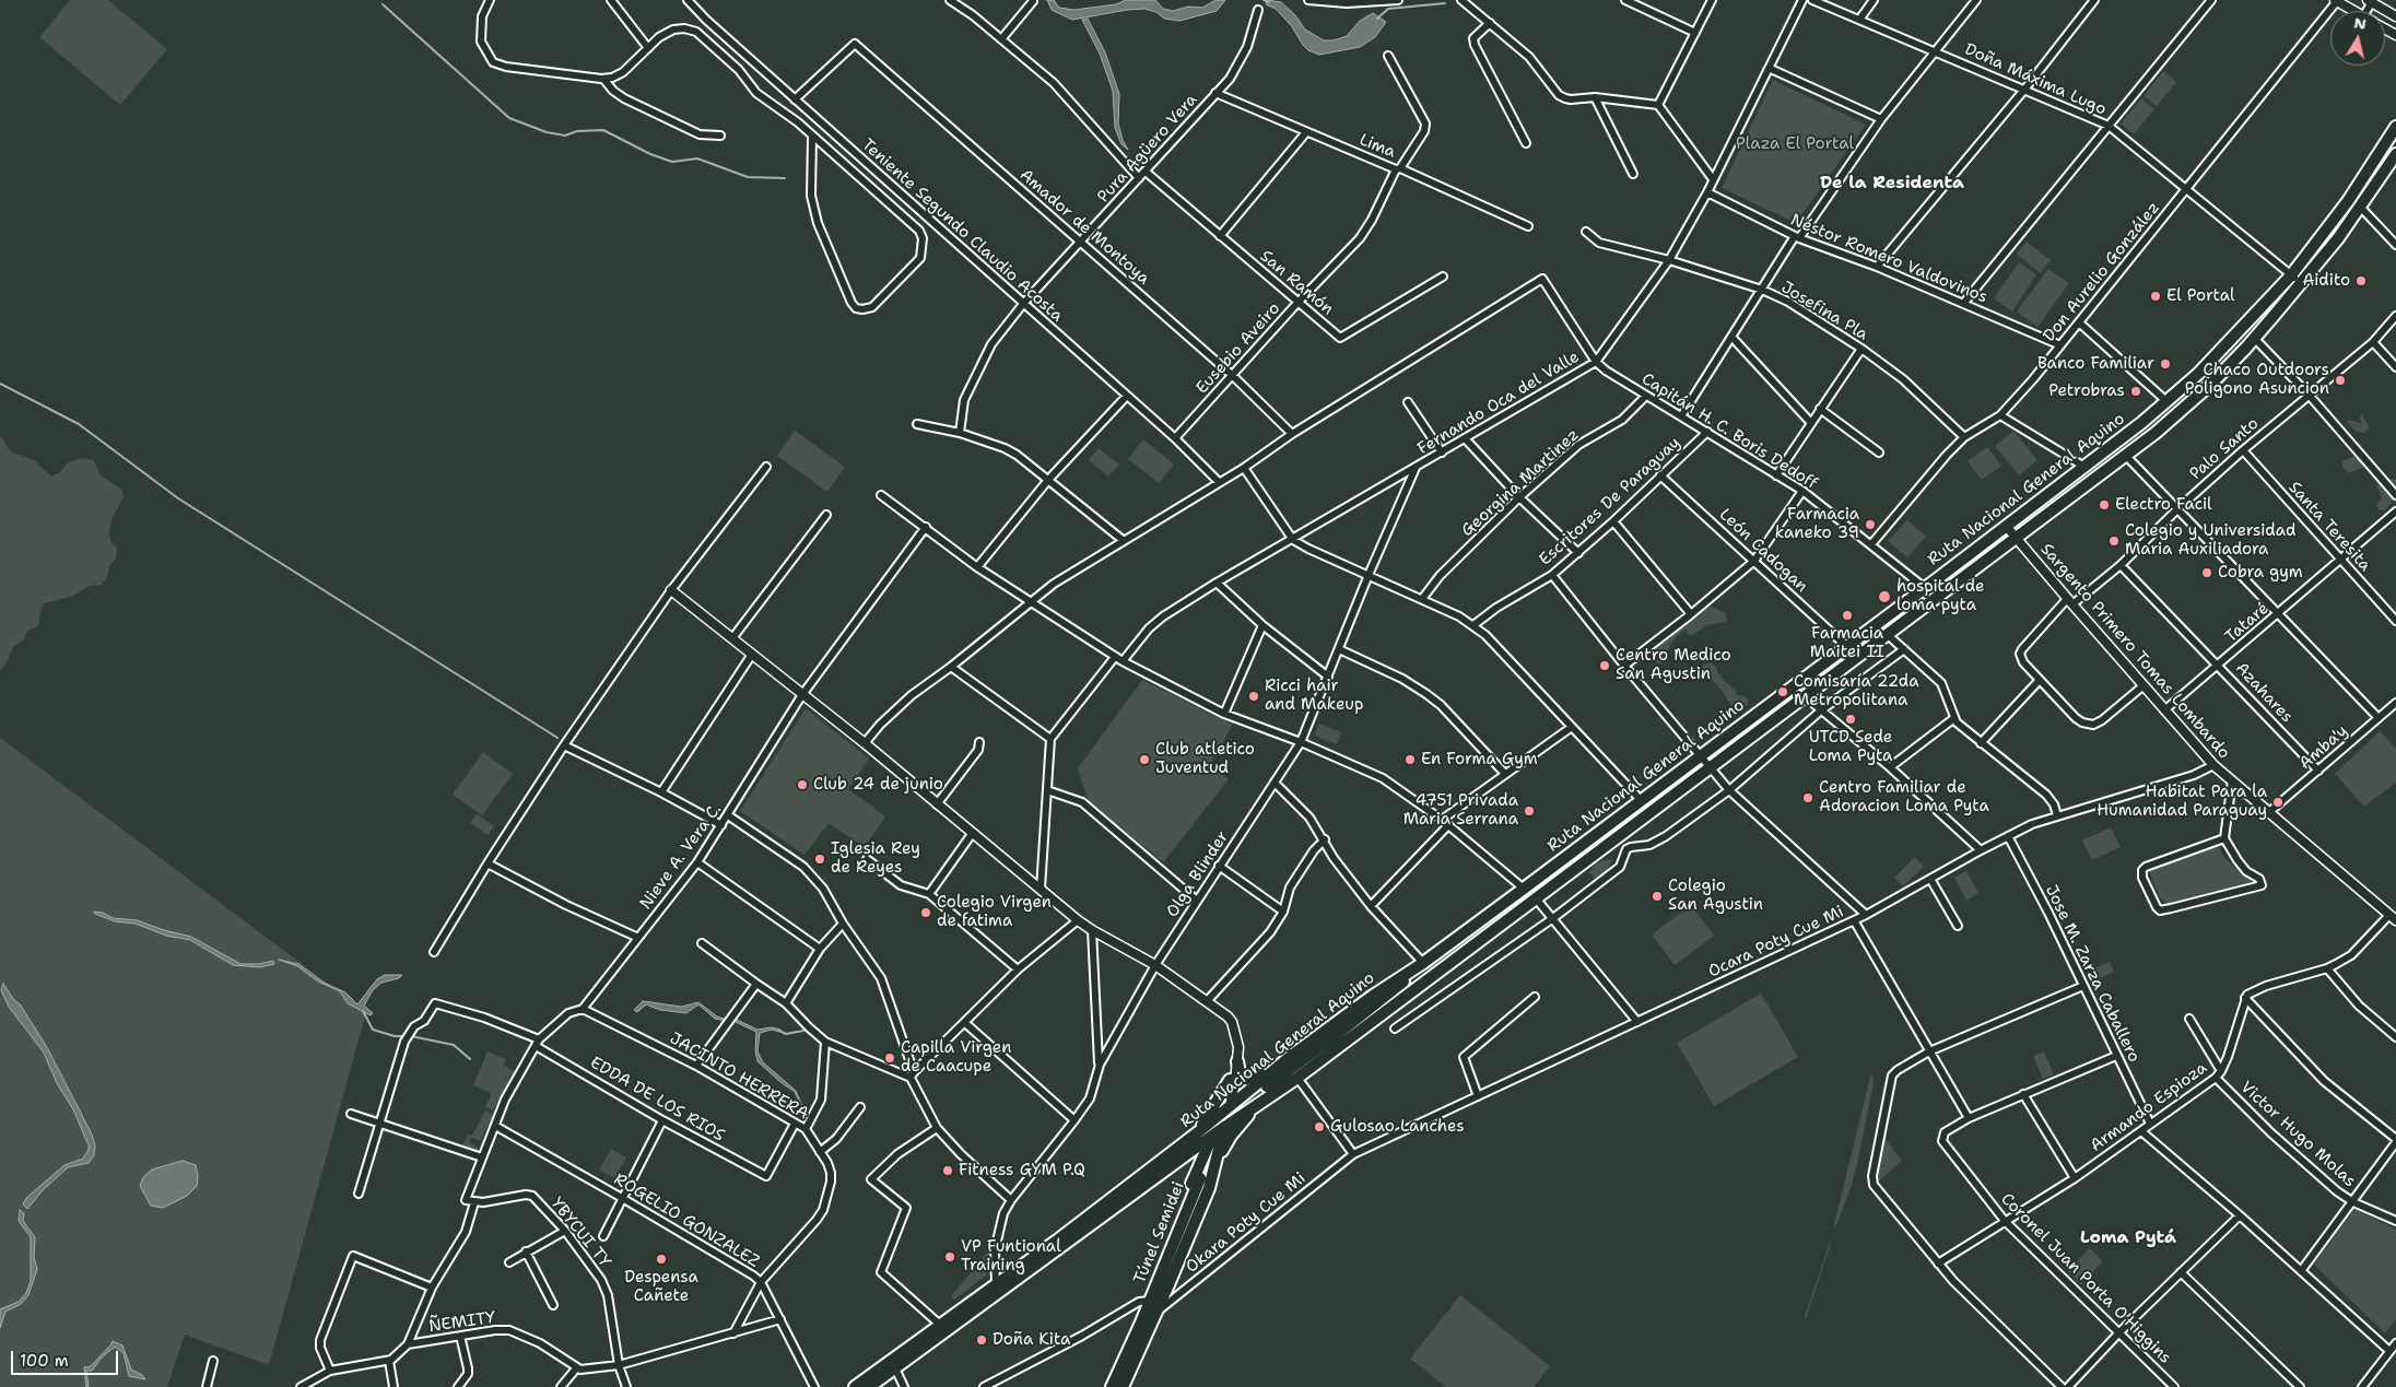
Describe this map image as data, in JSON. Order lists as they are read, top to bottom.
{
  "streets": {
    "highway": ["Ruta Nacional General Aquino"],
    "street": [
      "Doña Máxima Lugo",
      "Lima",
      "Pura Agüero Vera",
      "Amador de Montoya",
      "Teniente Segundo Claudio Acosta",
      "Néstor Romero Valdovinos",
      "Don Aurelio González",
      "San Ramón",
      "Josefina Pla",
      "Eusebio Aveiro",
      "Fernando Oca del Valle",
      "Capitán H. C. Boris Dedoff",
      "Palo Santo",
      "Georgina Martinez",
      "Escritores De Paraguay",
      "Santa Teresita",
      "León Cadogan",
      "Tataré",
      "Sargento Primero Tomas Lombardo",
      "Azahares",
      "Amba'y",
      "Nieve A. Vera C.",
      "Olga Blinder",
      "Ocara Poty Cue Mi",
      "Jose M. Zarza Caballero",
      "JACINTO HERRERA",
      "EDDA DE LOS RIOS",
      "Armando Espioza",
      "Victor Hugo Molas",
      "ROGELIO GONZALEZ",
      "Okara Poty Cue Mi",
      "YBYCUI TY",
      "Coronel Juan Porta O'Higgins",
      "ÑEMITY"
    ]
  },
  "crossings": [
    ["Doña Máxima Lugo", "Don Aurelio González"],
    ["Doña Máxima Lugo", "Ruta Nacional General Aquino"],
    ["Lima", "Pura Agüero Vera"],
    ["Lima", "Eusebio Aveiro"],
    ["Pura Agüero Vera", "Amador de Montoya"],
    ["Pura Agüero Vera", "Teniente Segundo Claudio Acosta"],
    ["Pura Agüero Vera", "San Ramón"],
    ["Amador de Montoya", "Teniente Segundo Claudio Acosta"],
    ["Amador de Montoya", "Eusebio Aveiro"],
    ["Amador de Montoya", "Capitán H. C. Boris Dedoff"],
    ["Teniente Segundo Claudio Acosta", "Eusebio Aveiro"],
    ["Néstor Romero Valdovinos", "Don Aurelio González"],
    ["Néstor Romero Valdovinos", "Fernando Oca del Valle"],
    ["Don Aurelio González", "Josefina Pla"],
    ["Don Aurelio González", "Capitán H. C. Boris Dedoff"],
    ["San Ramón", "Eusebio Aveiro"],
    ["Josefina Pla", "Fernando Oca del Valle"],
    ["Fernando Oca del Valle", "Capitán H. C. Boris Dedoff"],
    ["Fernando Oca del Valle", "Olga Blinder"],
    ["Capitán H. C. Boris Dedoff", "Georgina Martinez"],
    ["Capitán H. C. Boris Dedoff", "Ruta Nacional General Aquino"],
    ["Capitán H. C. Boris Dedoff", "Escritores De Paraguay"],
    ["Palo Santo", "Santa Teresita"],
    ["Palo Santo", "Sargento Primero Tomas Lombardo"],
    ["Palo Santo", "Azahares"],
    ["Ruta Nacional General Aquino", "León Cadogan"],
    ["Ruta Nacional General Aquino", "Sargento Primero Tomas Lombardo"],
    ["Ruta Nacional General Aquino", "Olga Blinder"],
    ["Escritores De Paraguay", "León Cadogan"],
    ["Santa Teresita", "Tataré"],
    ["Tataré", "Sargento Primero Tomas Lombardo"],
    ["Tataré", "Azahares"],
    ["Sargento Primero Tomas Lombardo", "Amba'y"],
    ["Sargento Primero Tomas Lombardo", "Ocara Poty Cue Mi"],
    ["Azahares", "Amba'y"],
    ["Nieve A. Vera C.", "JACINTO HERRERA"],
    ["Nieve A. Vera C.", "EDDA DE LOS RIOS"],
    ["Nieve A. Vera C.", "ROGELIO GONZALEZ"],
    ["Nieve A. Vera C.", "YBYCUI TY"],
    ["Ocara Poty Cue Mi", "Jose M. Zarza Caballero"],
    ["Ocara Poty Cue Mi", "Okara Poty Cue Mi"],
    ["Jose M. Zarza Caballero", "Armando Espioza"],
    ["JACINTO HERRERA", "EDDA DE LOS RIOS"],
    ["JACINTO HERRERA", "ROGELIO GONZALEZ"],
    ["Armando Espioza", "Victor Hugo Molas"],
    ["Armando Espioza", "Coronel Juan Porta O'Higgins"]
  ],
  "districts": ["De la Residenta", "Loma Pytá"],
  "parks": ["Plaza El Portal"],
  "places": [
    "Aidito",
    "El Portal",
    "Banco Familiar",
    "Chaco Outdoors Poligono Asuncion",
    "Petrobras",
    "Electro Facil",
    "Farmacia kaneko 39",
    "Colegio y Universidad Maria Auxiliadora",
    "Cobra gym",
    "hospital de loma pyta",
    "Farmacia Maitei II",
    "Centro Medico San Agustin",
    "Comisaría 22da Metropolitana",
    "Ricci hair and Makeup",
    "UTCD Sede Loma Pyta",
    "Club atletico Juventud",
    "En Forma Gym",
    "Club 24 de junio",
    "Centro Familiar de Adoracion Loma Pyta",
    "Habitat Para la Humanidad Paraguay",
    "4751 Privada Maria Serrana",
    "Iglesia Rey de Reyes",
    "Colegio San Agustin",
    "Colegio Virgen de fatima",
    "Capilla Virgen de Caacupe",
    "Gulosao Lanches",
    "Fitness GYM P.Q",
    "VP Funtional Training",
    "Despensa Cañete",
    "Doña Kita"
  ],
  "scale_bar": "100 m",
  "north": "top"
}
